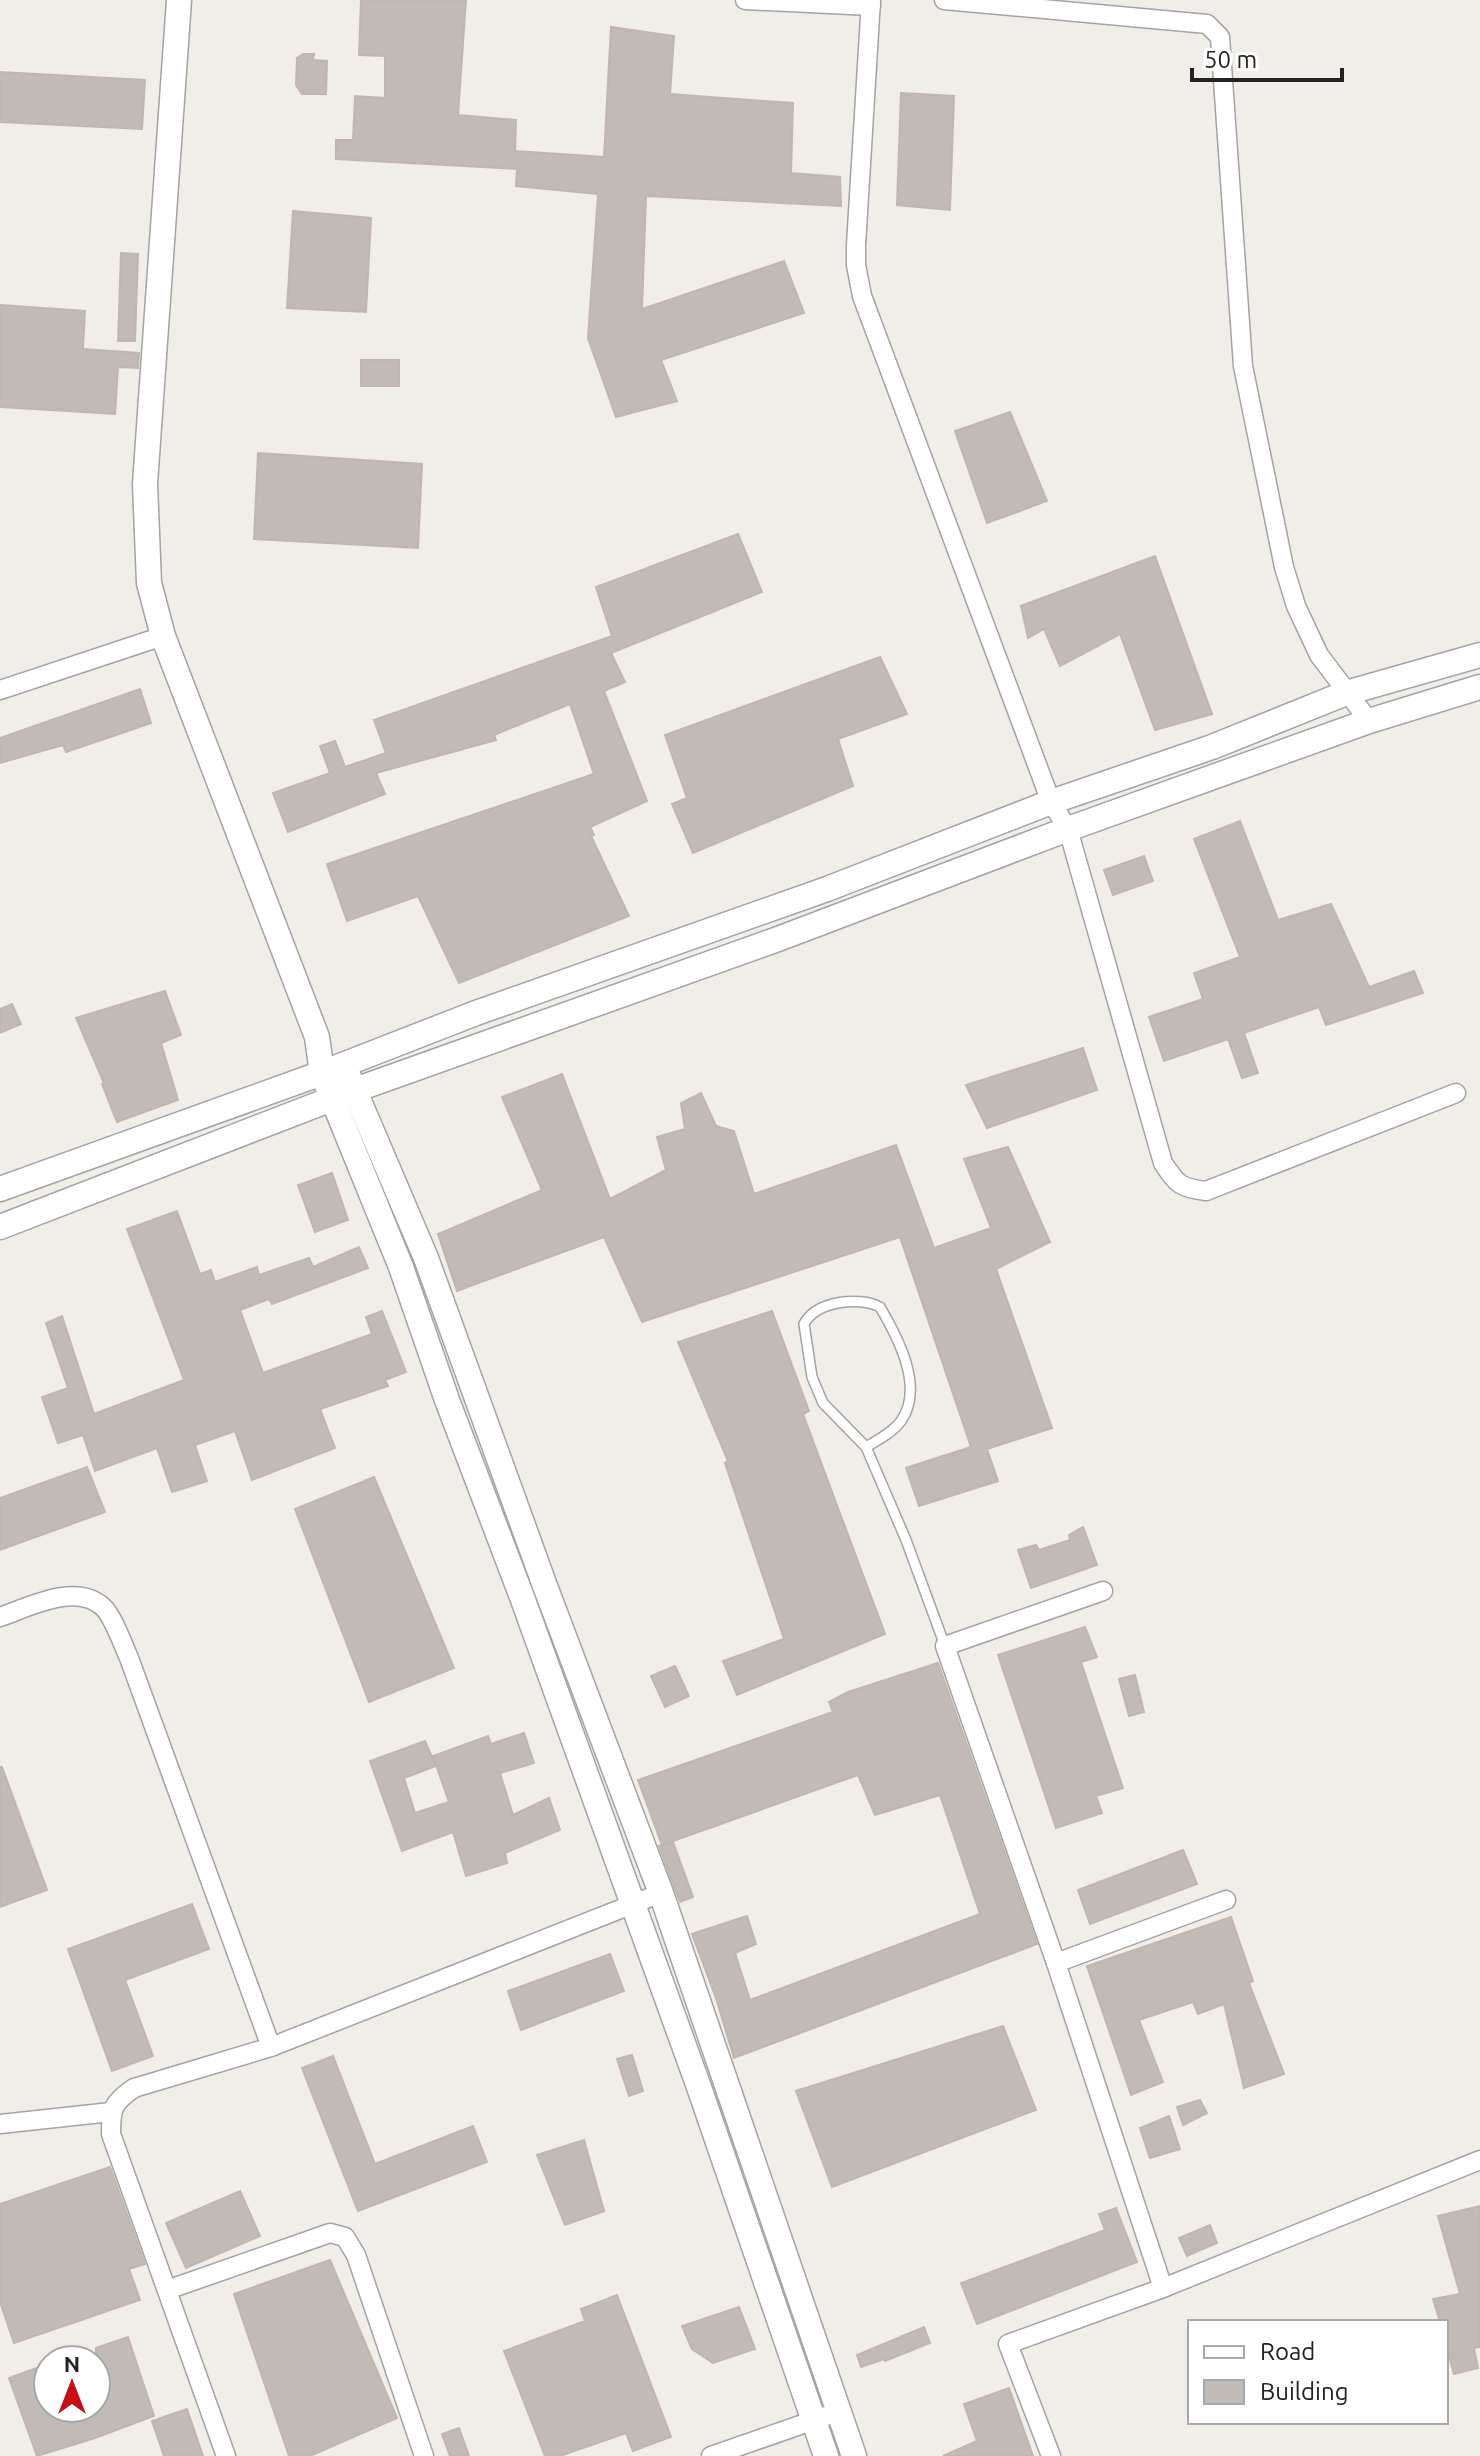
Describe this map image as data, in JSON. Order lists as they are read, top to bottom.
{
  "legend": ["Road", "Building"],
  "scale_bar": "50 m",
  "north": "top"
}
